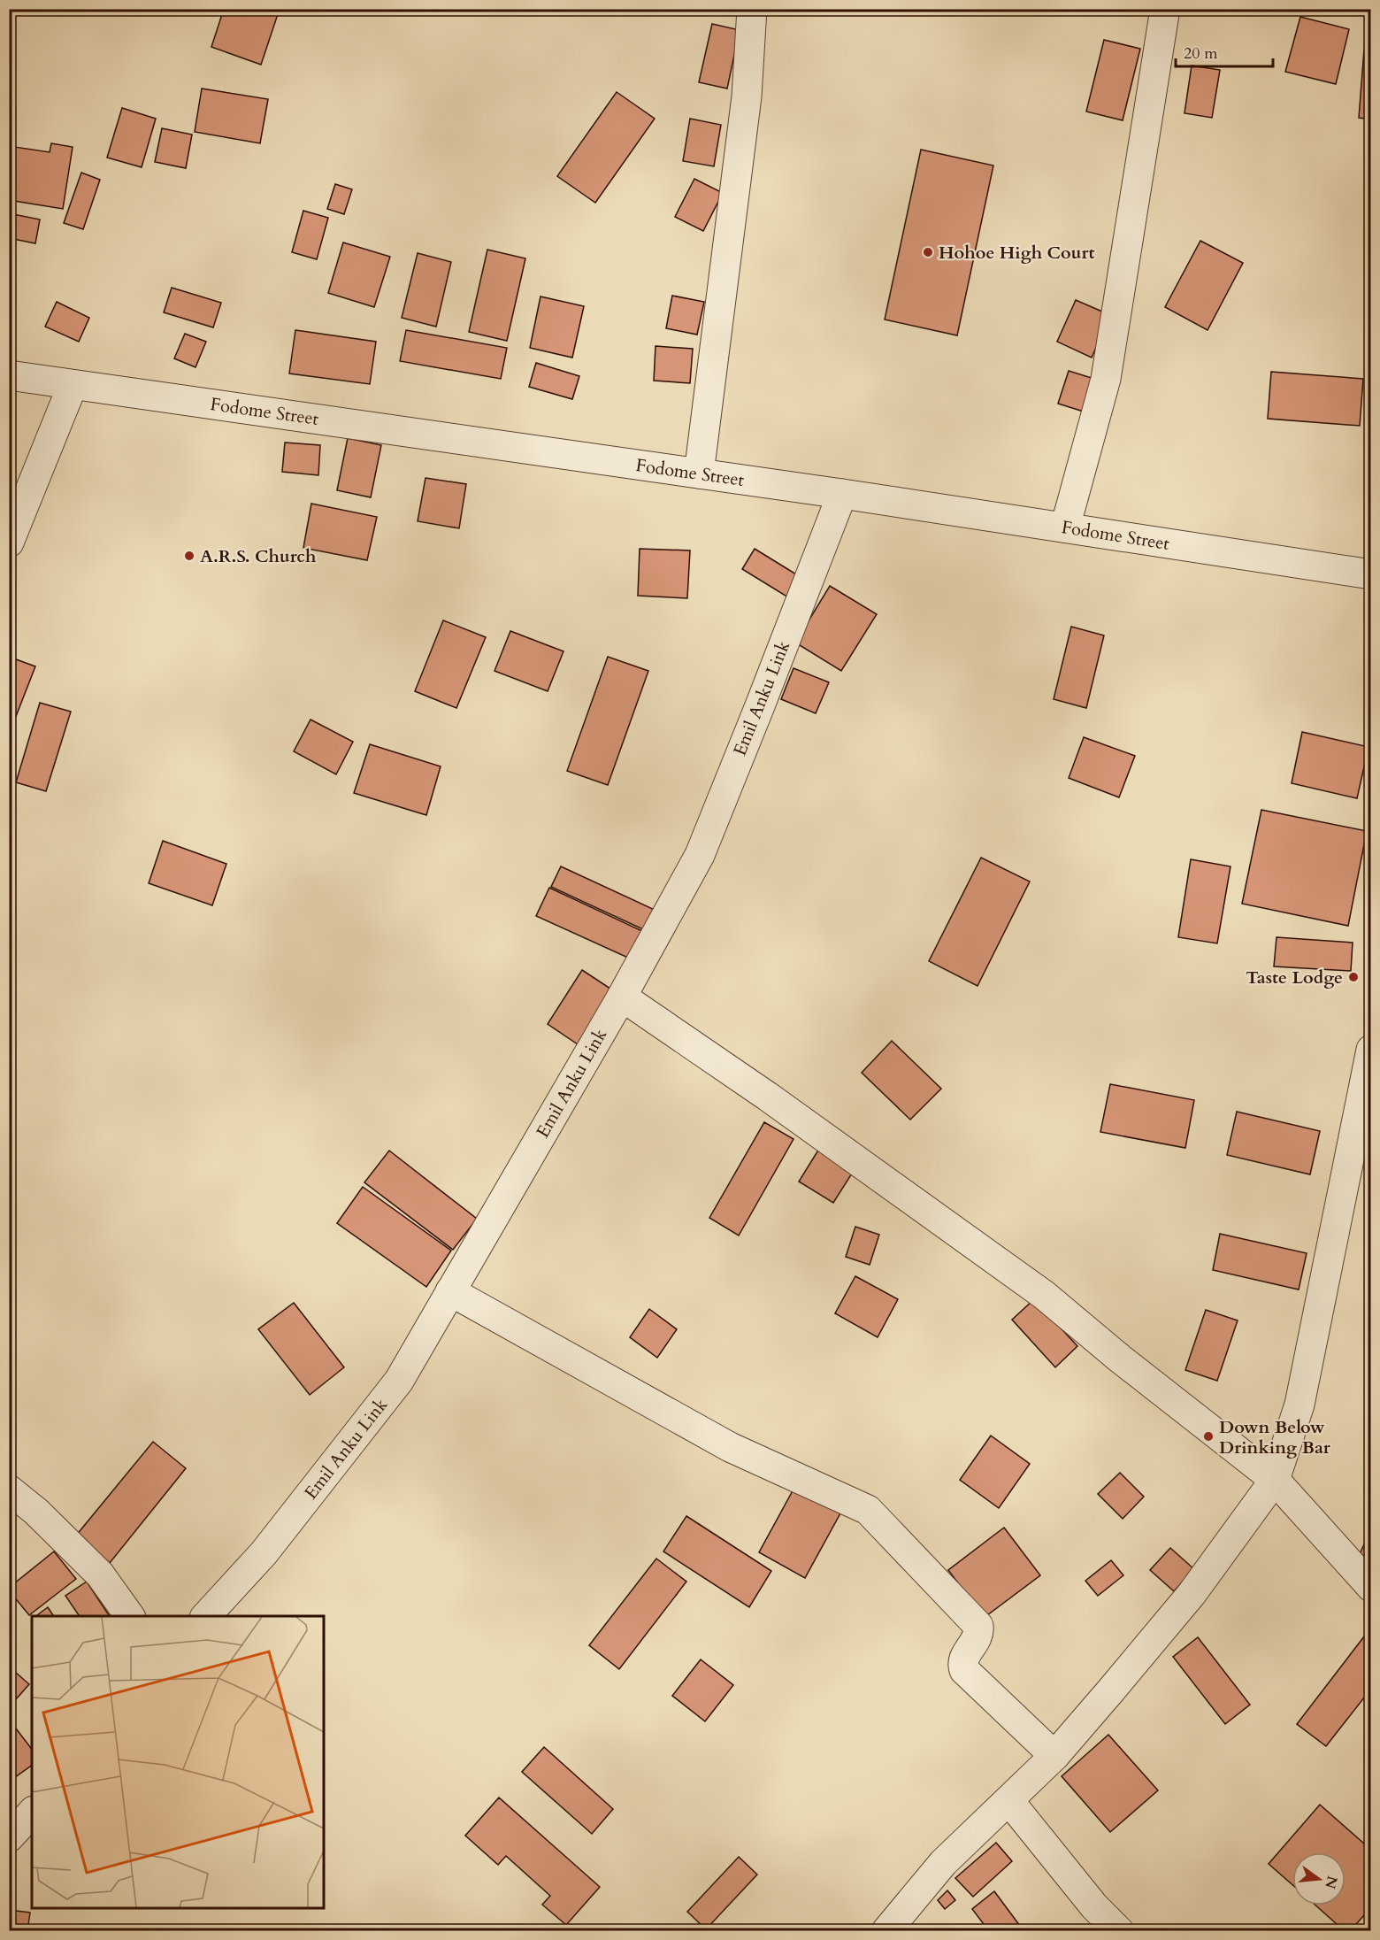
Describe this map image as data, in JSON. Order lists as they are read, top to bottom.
{
  "streets": {
    "street": ["Fodome Street", "Emil Anku Link"]
  },
  "crossings": [
    ["Fodome Street", "Emil Anku Link"]
  ],
  "places": [
    "Hohoe High Court",
    "A.R.S. Church",
    "Taste Lodge",
    "Down Below Drinking Bar"
  ],
  "scale_bar": "20 m",
  "north": "right"
}
